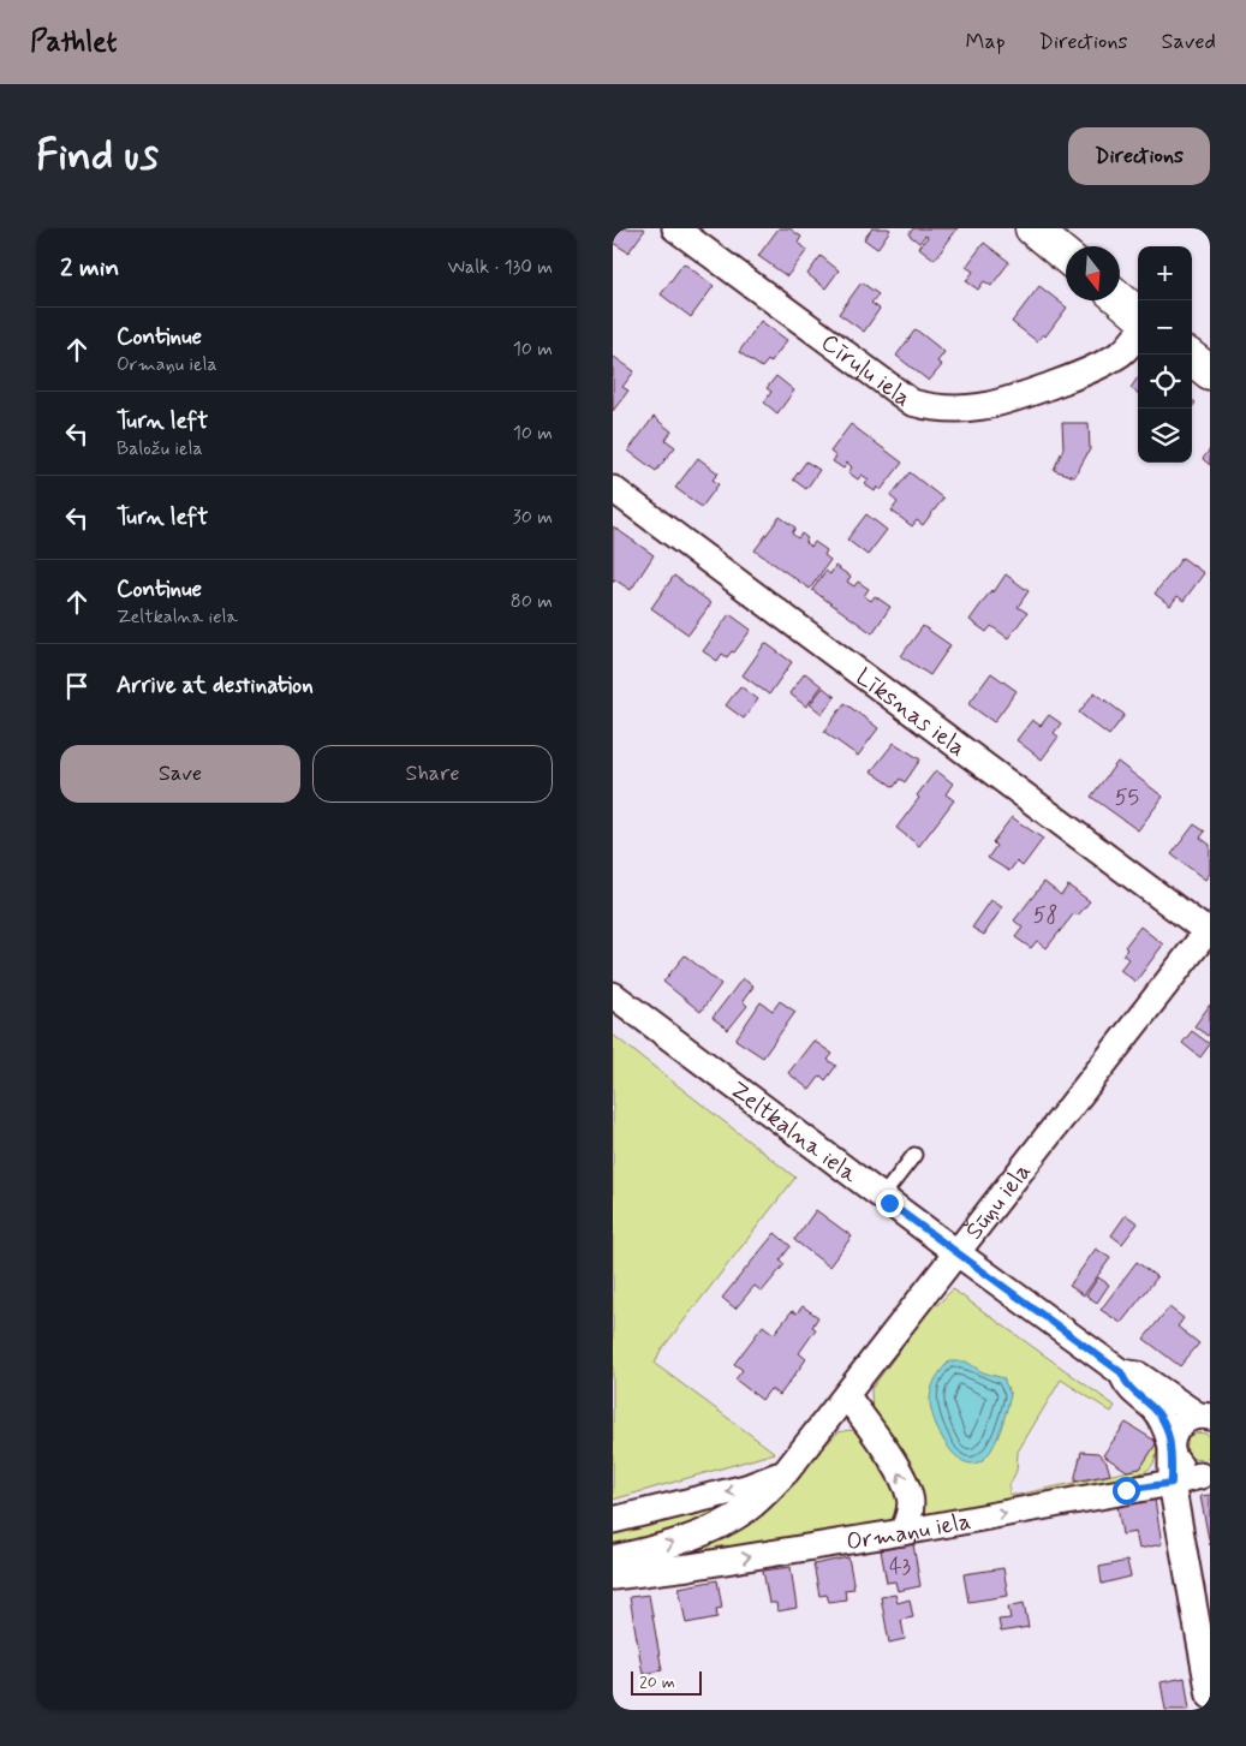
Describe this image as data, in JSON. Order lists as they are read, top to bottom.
{
  "streets": {
    "street": [
      "Cīruļu iela",
      "Līksnas iela",
      "Zeltkalna iela",
      "Šūņu iela",
      "Ormaņu iela"
    ]
  },
  "crossings": [
    ["Līksnas iela", "Šūņu iela"],
    ["Zeltkalna iela", "Šūņu iela"]
  ],
  "house_numbers": ["55", "58", "43"],
  "scale_bar": "20 m",
  "north": "bottom",
  "page": {
    "header": "Pathlet",
    "nav": ["Map", "Directions", "Saved"],
    "buttons": [
      "Directions",
      ["Save", "Share"]
    ],
    "title": "Find us",
    "heading": ["2 min", "Walk · 130 m"],
    "map_buttons": ["+", "−"],
    "list": [
      ["Continue", "Ormaņu iela", "10 m"],
      ["Turn left", "Baložu iela", "10 m"],
      ["Turn left", "30 m"],
      ["Continue", "Zeltkalna iela", "80 m"],
      "Arrive at destination"
    ],
    "scale": "20 m"
  }
}
